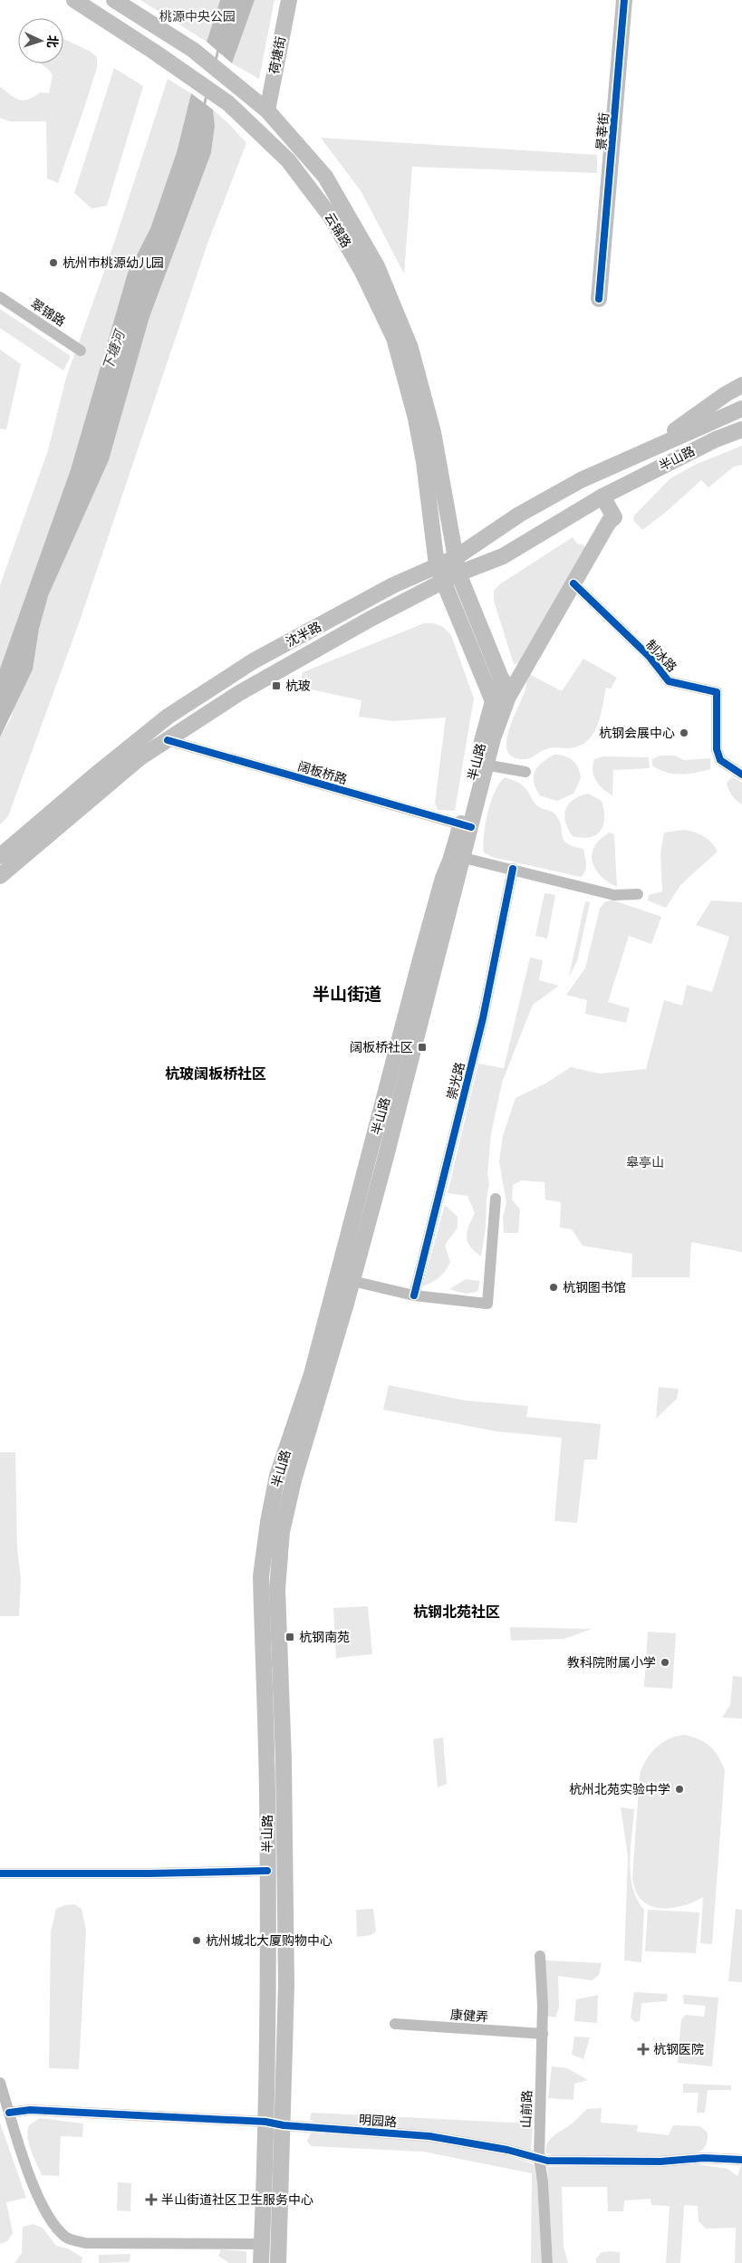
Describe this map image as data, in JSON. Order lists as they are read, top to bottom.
{
  "streets": {
    "main road": [
      "荷塘街",
      "景莘街",
      "云锦路",
      "半山路",
      "沈半路"
    ],
    "street": [
      "翠锦路",
      "制冰路",
      "阔板桥路",
      "崇光路",
      "康健弄",
      "山前路",
      "明园路"
    ]
  },
  "crossings": [
    ["荷塘街", "云锦路"],
    ["云锦路", "沈半路"],
    ["半山路", "沈半路"],
    ["半山路", "制冰路"],
    ["半山路", "阔板桥路"],
    ["半山路", "明园路"],
    ["沈半路", "阔板桥路"],
    ["康健弄", "山前路"],
    ["山前路", "明园路"]
  ],
  "districts": ["半山街道", "杭玻阔板桥社区", "杭钢北苑社区"],
  "water": ["下塘河"],
  "parks": ["桃源中央公园", "皋亭山"],
  "places": {
    "other": [
      "杭州市桃源幼儿园",
      "杭钢会展中心",
      "杭钢图书馆",
      "教科院附属小学",
      "杭州北苑实验中学",
      "杭州城北大厦购物中心"
    ],
    "transit": ["杭玻", "阔板桥社区", "杭钢南苑"],
    "health": ["杭钢医院", "半山街道社区卫生服务中心"]
  },
  "north": "right"
}
